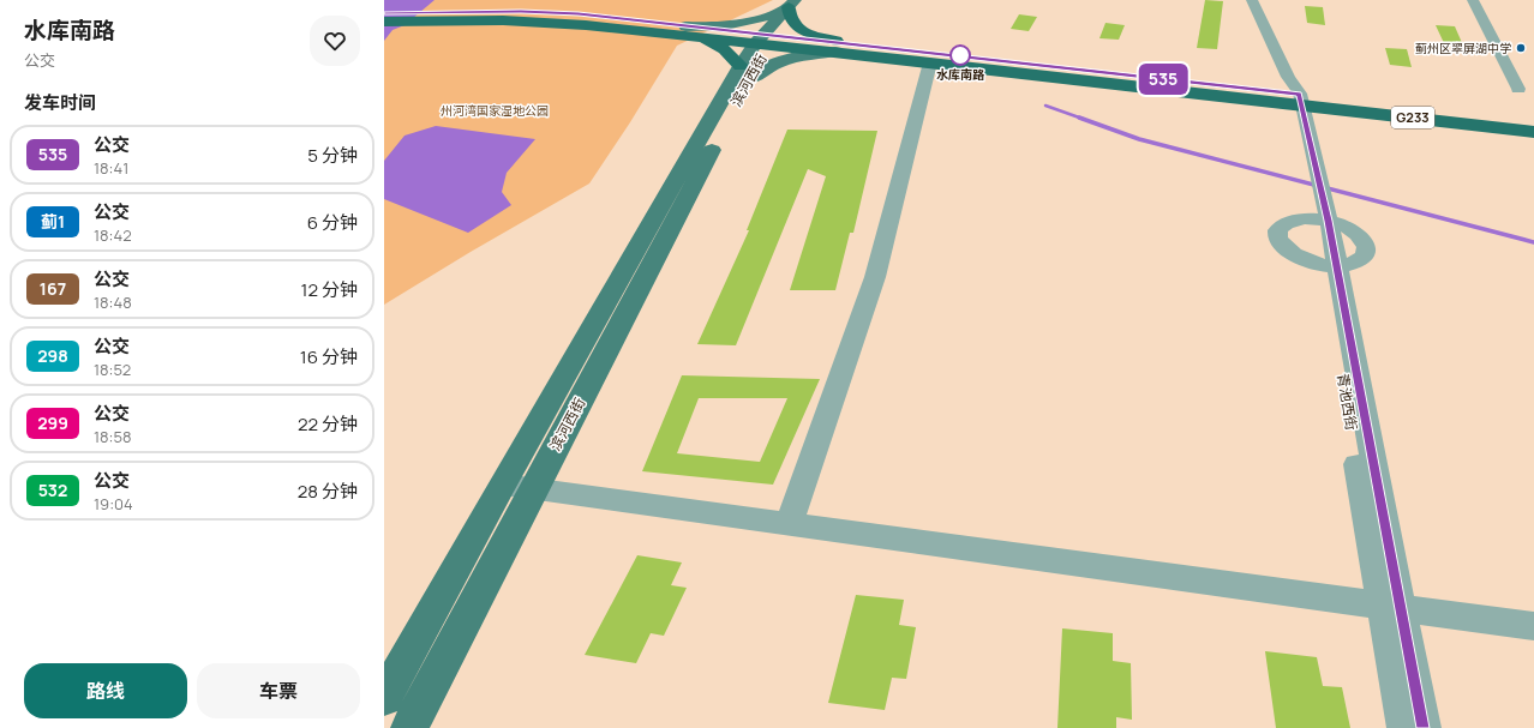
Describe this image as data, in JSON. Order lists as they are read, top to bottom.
{
  "streets": {
    "highway": ["G233"],
    "main road": ["滨河西街"],
    "street": ["青池西街"]
  },
  "crossings": [
    ["滨河西街", "G233"],
    ["G233", "青池西街"]
  ],
  "parks": ["州河湾国家湿地公园"],
  "places": ["蓟州区翠屏湖中学", "水库南路"],
  "lines": ["bus line 535"],
  "page": {
    "heading": [
      ["水库南路", "公交"],
      "发车时间"
    ],
    "on_map": "535",
    "list": [
      {
        "mark": "535",
        "name": "公交",
        "note": "18:41",
        "value": "5 分钟"
      },
      {
        "mark": "蓟1",
        "name": "公交",
        "note": "18:42",
        "value": "6 分钟"
      },
      {
        "mark": "167",
        "name": "公交",
        "note": "18:48",
        "value": "12 分钟"
      },
      {
        "mark": "298",
        "name": "公交",
        "note": "18:52",
        "value": "16 分钟"
      },
      {
        "mark": "299",
        "name": "公交",
        "note": "18:58",
        "value": "22 分钟"
      },
      {
        "mark": "532",
        "name": "公交",
        "note": "19:04",
        "value": "28 分钟"
      }
    ],
    "buttons": ["路线", "车票"]
  }
}
